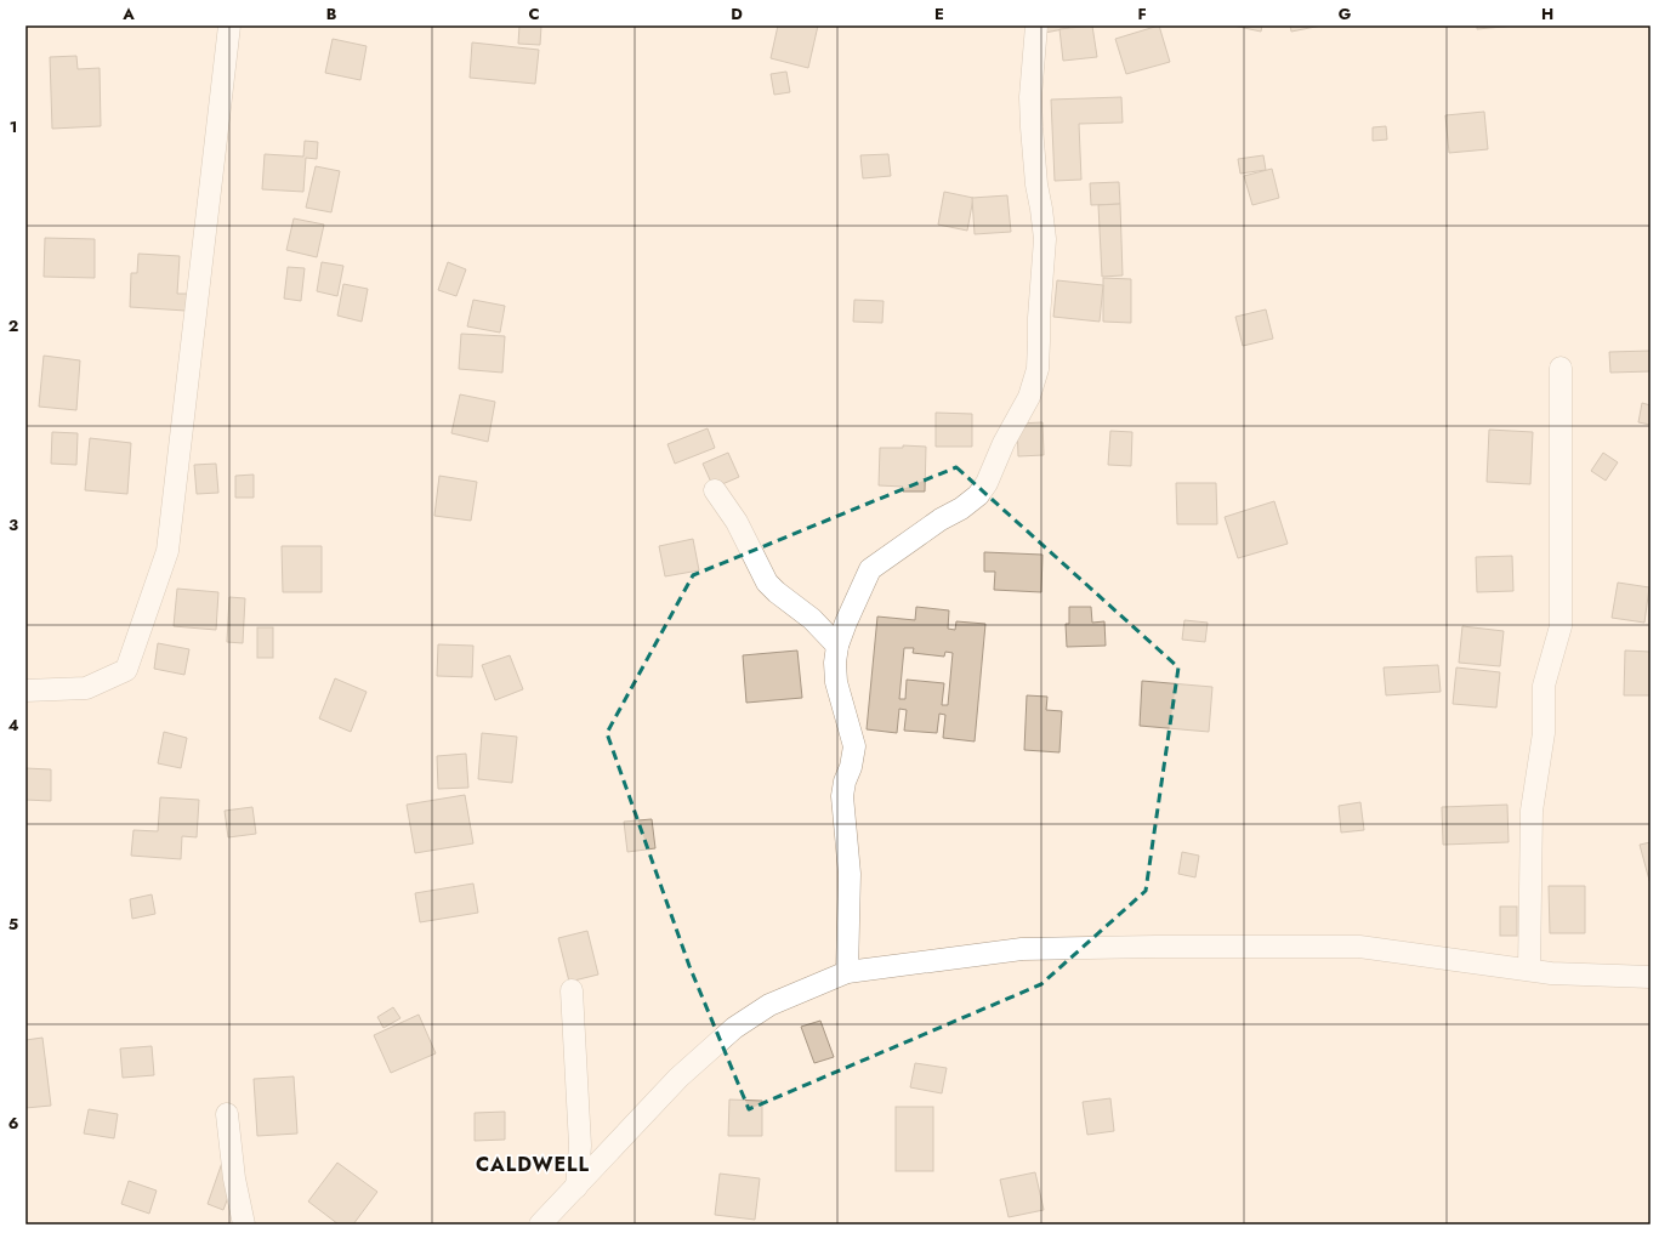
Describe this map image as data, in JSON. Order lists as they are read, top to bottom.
{
  "districts": ["CALDWELL"],
  "grid": {
    "columns": [
      "A",
      "B",
      "C",
      "D",
      "E",
      "F",
      "G",
      "H"
    ],
    "rows": [
      "1",
      "2",
      "3",
      "4",
      "5",
      "6"
    ]
  }
}
